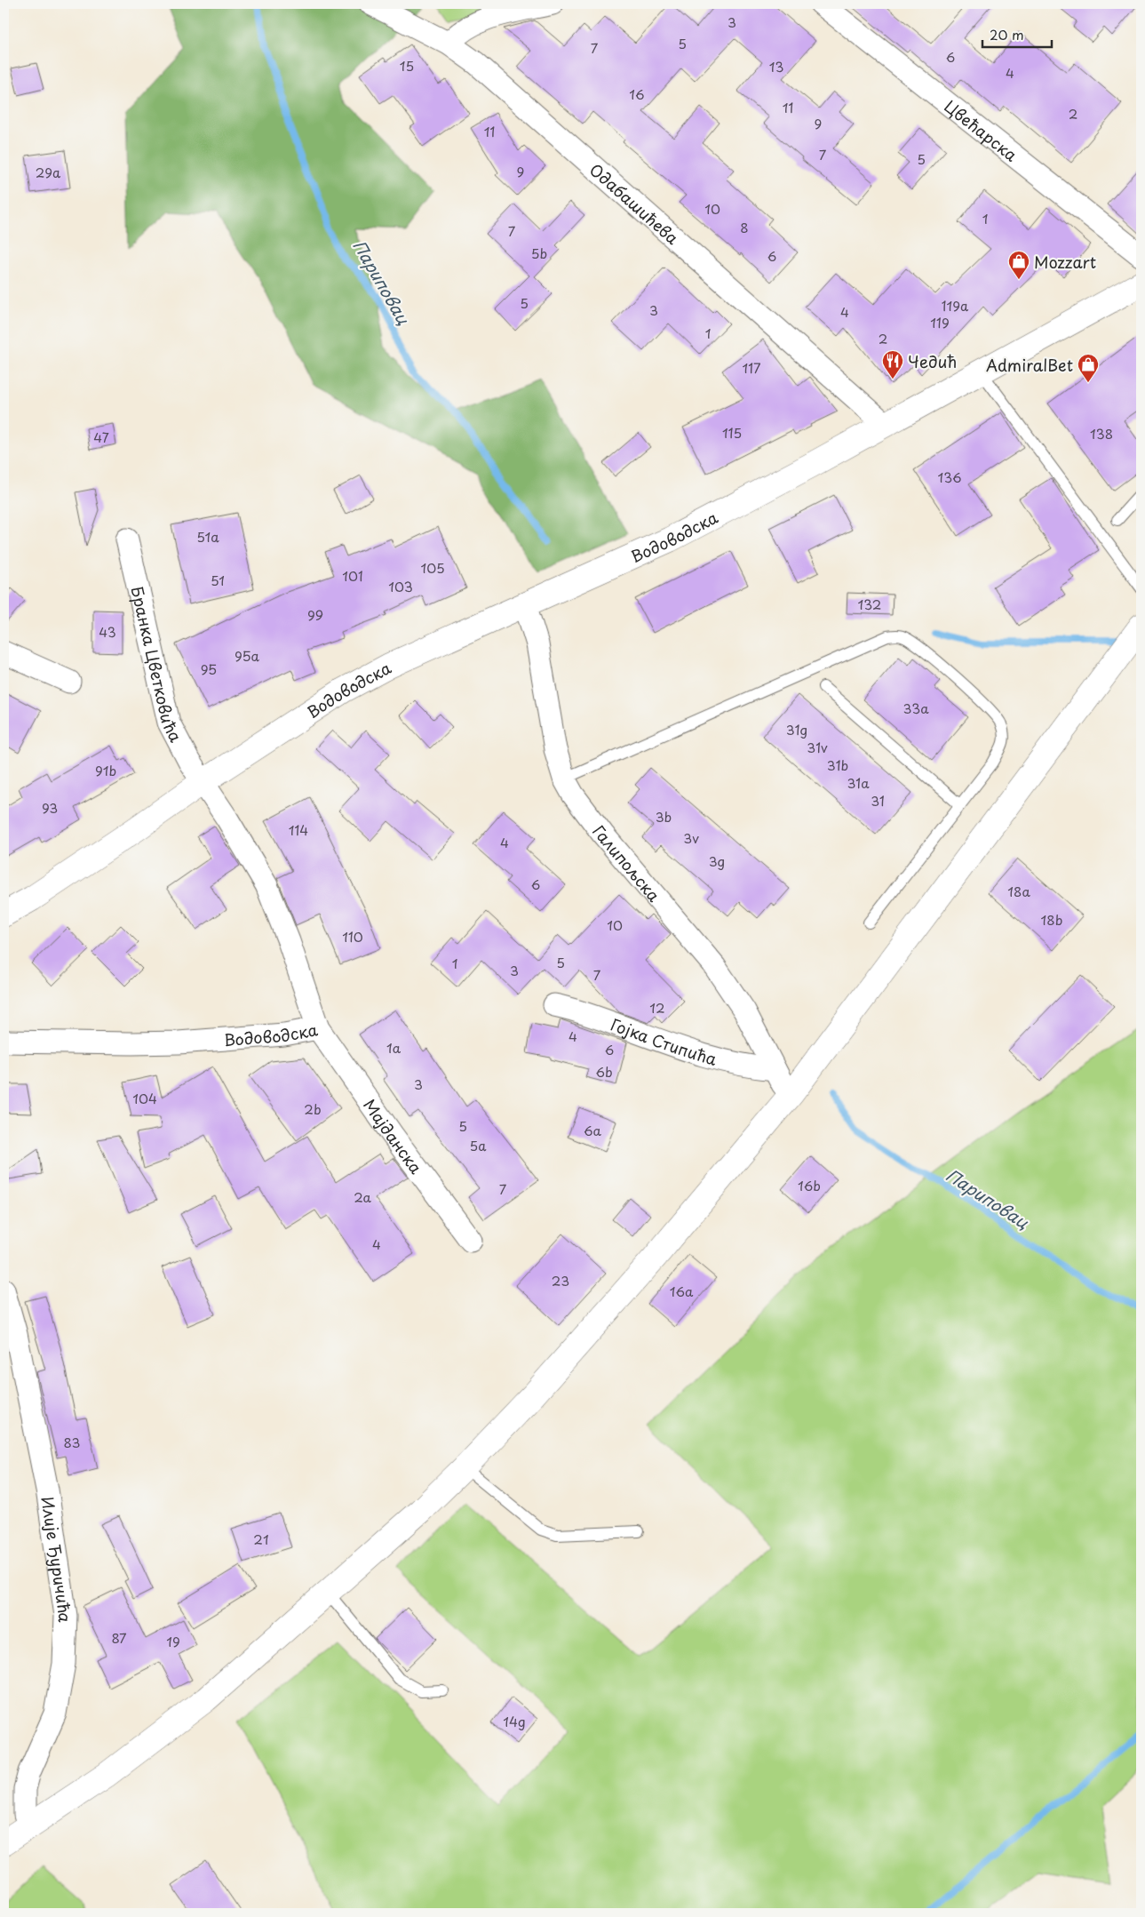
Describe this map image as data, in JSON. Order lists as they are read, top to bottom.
{
  "streets": {
    "main road": ["Водоводска"],
    "street": [
      "Цвећарска",
      "Одабашићева",
      "Бранка Цветковића",
      "Галипољска",
      "Гојка Стипића",
      "Мајданска",
      "Илије Ђуричића"
    ]
  },
  "crossings": [
    ["Одабашићева", "Водоводска"],
    ["Водоводска", "Бранка Цветковића"],
    ["Водоводска", "Галипољска"],
    ["Водоводска", "Мајданска"],
    ["Галипољска", "Гојка Стипића"]
  ],
  "water": ["Париповац"],
  "places": {
    "shop": ["Mozzart", "AdmiralBet"],
    "restaurant": ["Чедић"]
  },
  "house_numbers": [
    "3",
    "5",
    "7",
    "6",
    "15",
    "13",
    "4",
    "16",
    "11",
    "2",
    "9",
    "11",
    "7",
    "5",
    "9",
    "29a",
    "10",
    "1",
    "8",
    "7",
    "5b",
    "6",
    "5",
    "119a",
    "3",
    "4",
    "119",
    "1",
    "2",
    "117",
    "115",
    "138",
    "47",
    "136",
    "51a",
    "105",
    "101",
    "51",
    "103",
    "132",
    "99",
    "43",
    "95a",
    "95",
    "33a",
    "31g",
    "31v",
    "31b",
    "91b",
    "31a",
    "31",
    "93",
    "3b",
    "114",
    "3v",
    "4",
    "3g",
    "6",
    "18a",
    "18b",
    "10",
    "110",
    "5",
    "1",
    "3",
    "7",
    "12",
    "4",
    "1a",
    "6",
    "6b",
    "3",
    "104",
    "2b",
    "5",
    "6a",
    "5a",
    "16b",
    "7",
    "2a",
    "4",
    "23",
    "16a",
    "83",
    "21",
    "87",
    "19",
    "14g"
  ],
  "scale_bar": "20 m"
}
